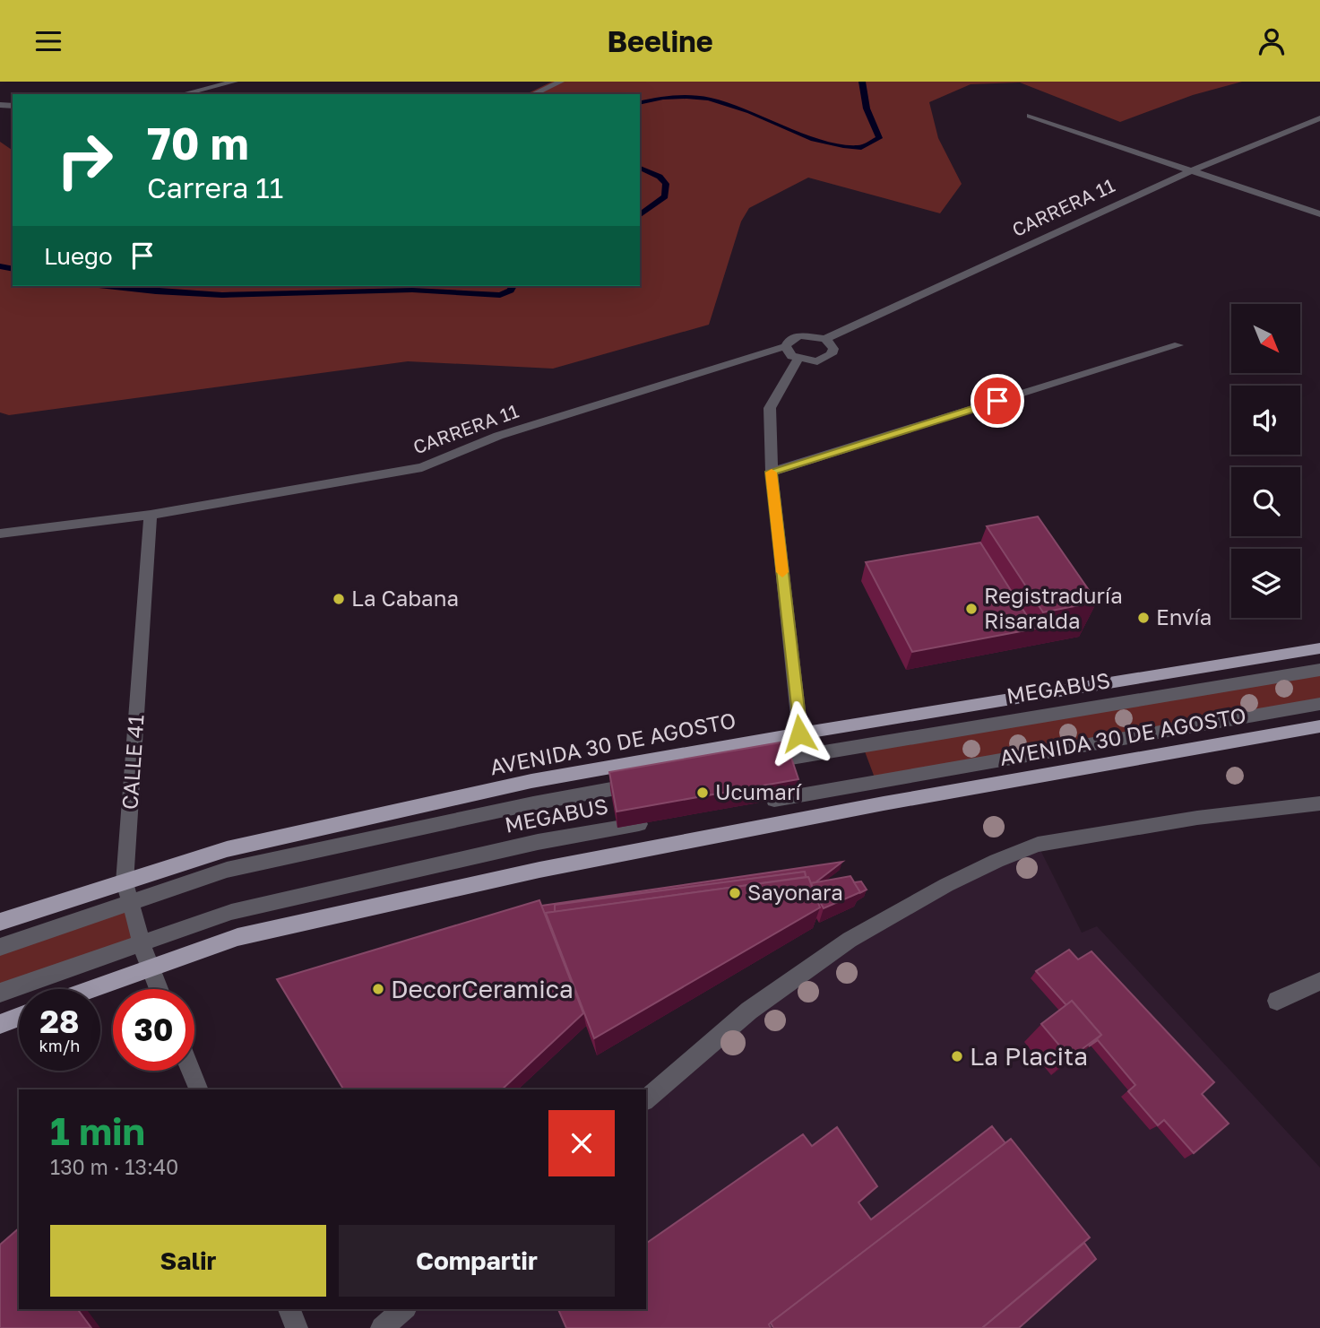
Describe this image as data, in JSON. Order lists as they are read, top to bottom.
{
  "streets": {
    "main road": ["AVENIDA 30 DE AGOSTO"],
    "street": ["CARRERA 11", "MEGABUS", "CALLE 41"]
  },
  "crossings": [
    ["CARRERA 11", "CALLE 41"],
    ["MEGABUS", "CALLE 41"],
    ["AVENIDA 30 DE AGOSTO", "CALLE 41"]
  ],
  "places": [
    "La Cabana",
    "Registraduría Risaralda",
    "Envía",
    "Ucumarí",
    "Sayonara",
    "DecorCeramica",
    "La Placita"
  ],
  "north": "bottom right",
  "page": {
    "header": "Beeline",
    "turn": ["70 m", "Carrera 11"],
    "then": "Luego",
    "speed": "28 km/h",
    "limit": "30",
    "heading": ["1 min", "130 m · 13:40"],
    "buttons": ["Salir", "Compartir"]
  }
}
